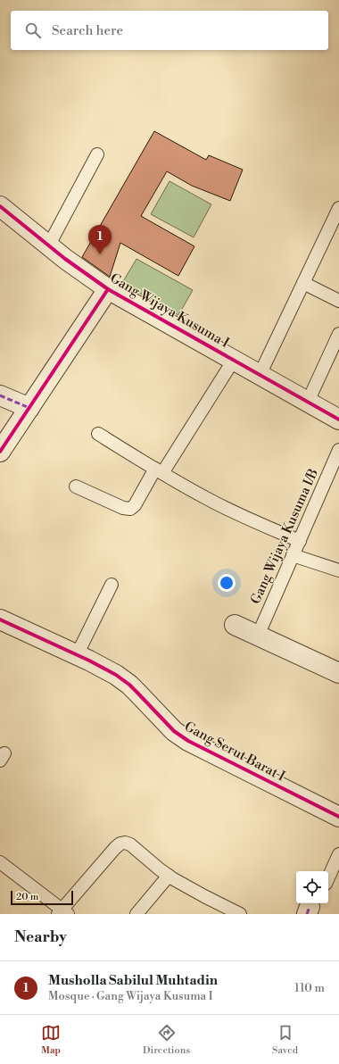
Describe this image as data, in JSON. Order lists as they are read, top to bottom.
{
  "streets": {
    "street": ["Gang Wijaya Kusuma I", "Gang Serut Barat I"],
    "lane": ["Gang Wijaya Kusuma I/B"]
  },
  "scale_bar": "20 m",
  "page": {
    "search": "Search here",
    "pins": "1",
    "scale": "20 m",
    "heading": "Nearby",
    "list": [
      {
        "mark": "1",
        "name": "Musholla Sabilul Muhtadin",
        "note": "Mosque · Gang Wijaya Kusuma I",
        "value": "110 m"
      }
    ],
    "nav": ["Map", "Directions", "Saved"]
  }
}
